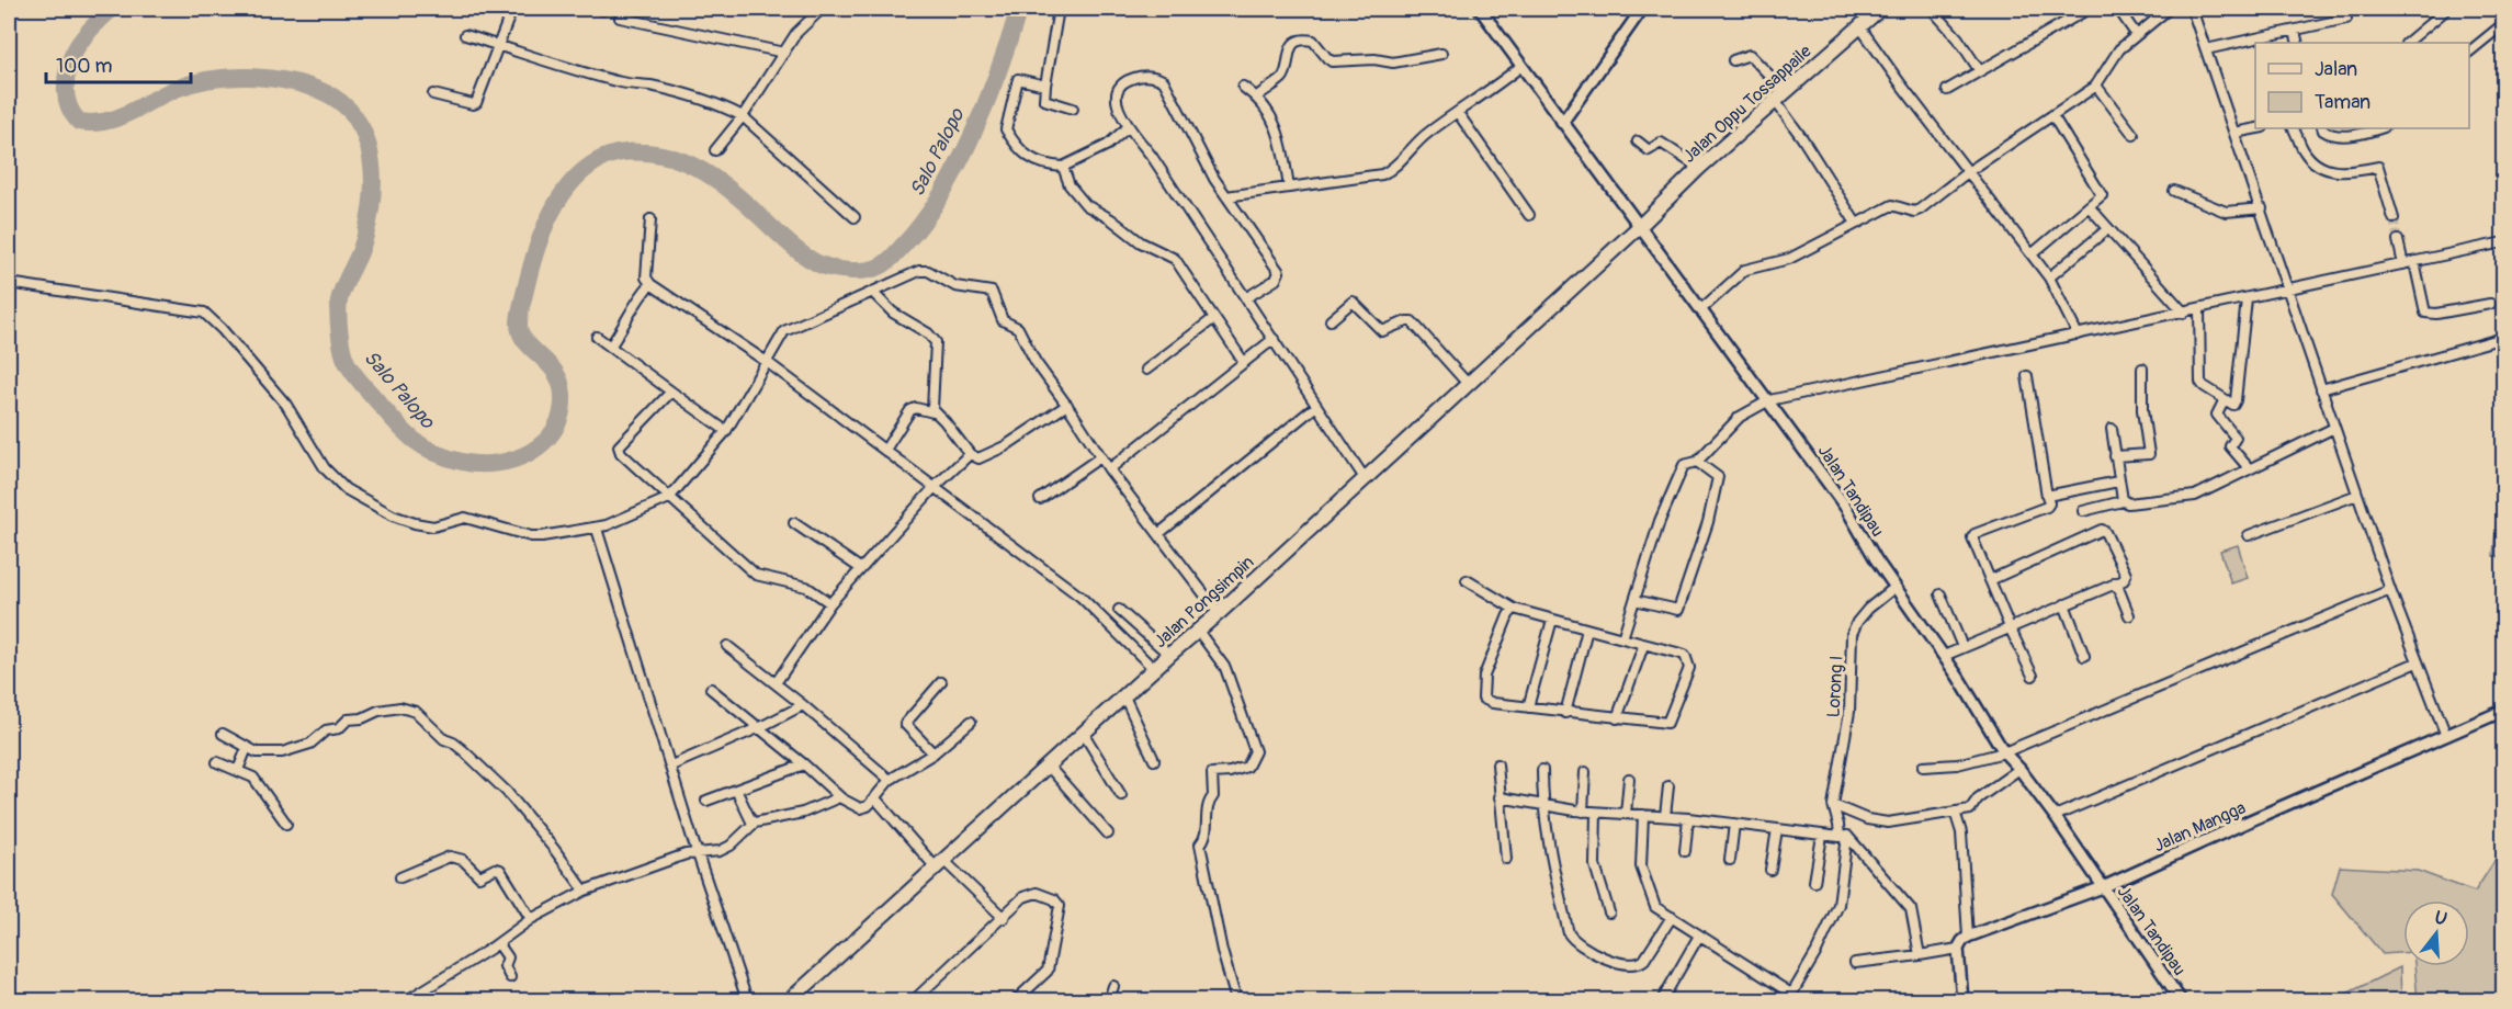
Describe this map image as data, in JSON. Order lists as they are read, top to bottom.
{
  "streets": {
    "main road": ["Jalan Oppu Tossappaile", "Jalan Pongsimpin"],
    "street": ["Jalan Tandipau", "Lorong I", "Jalan Mangga"]
  },
  "crossings": [
    ["Jalan Oppu Tossappaile", "Jalan Tandipau"],
    ["Jalan Oppu Tossappaile", "Jalan Pongsimpin"],
    ["Jalan Tandipau", "Jalan Pongsimpin"],
    ["Jalan Tandipau", "Lorong I"],
    ["Jalan Tandipau", "Jalan Mangga"]
  ],
  "water": ["Salo Palopo"],
  "legend": ["Jalan", "Taman"],
  "scale_bar": "100 m",
  "north": "top"
}
